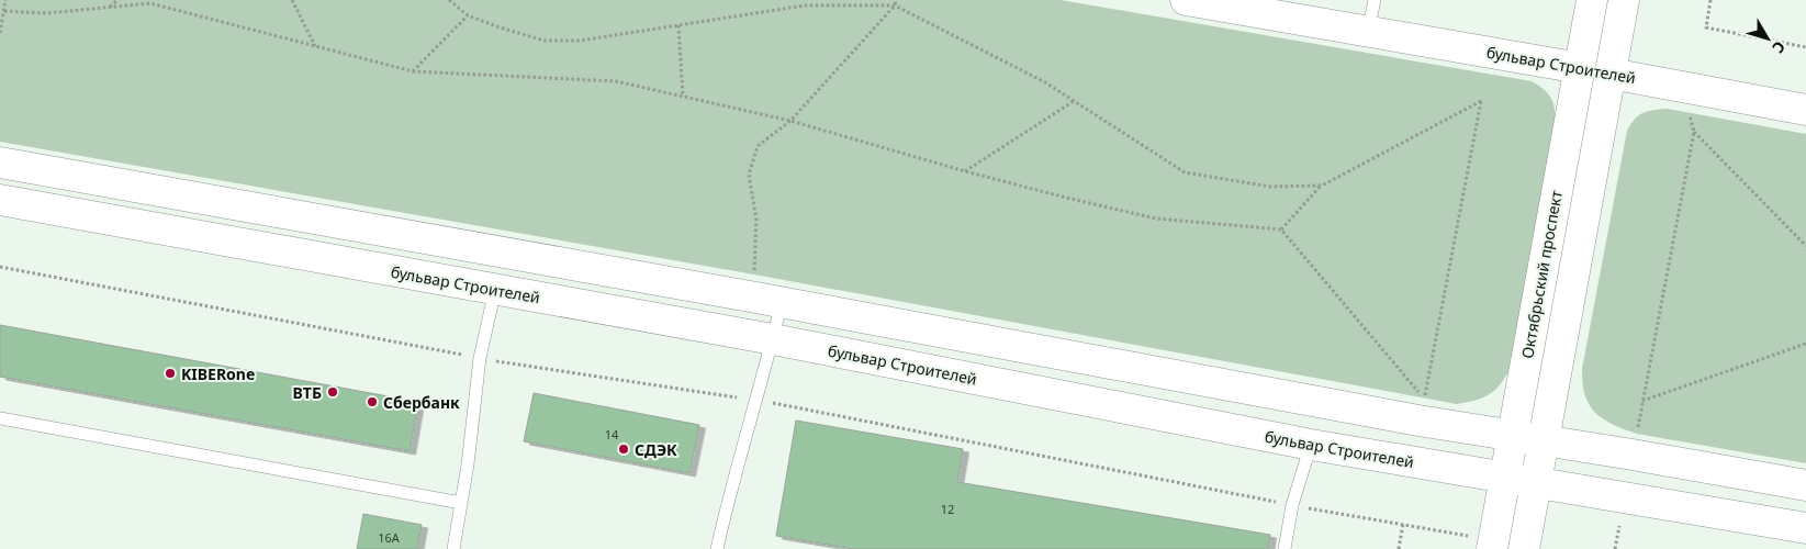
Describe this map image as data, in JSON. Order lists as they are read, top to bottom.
{
  "streets": {
    "main road": ["бульвар Строителей", "Октябрьский проспект"]
  },
  "crossings": [
    ["бульвар Строителей", "Октябрьский проспект"]
  ],
  "places": [
    "KIBERone",
    "ВТБ",
    "Сбербанк",
    "СДЭК"
  ],
  "house_numbers": ["14", "12", "16А"],
  "north": "bottom right"
}
